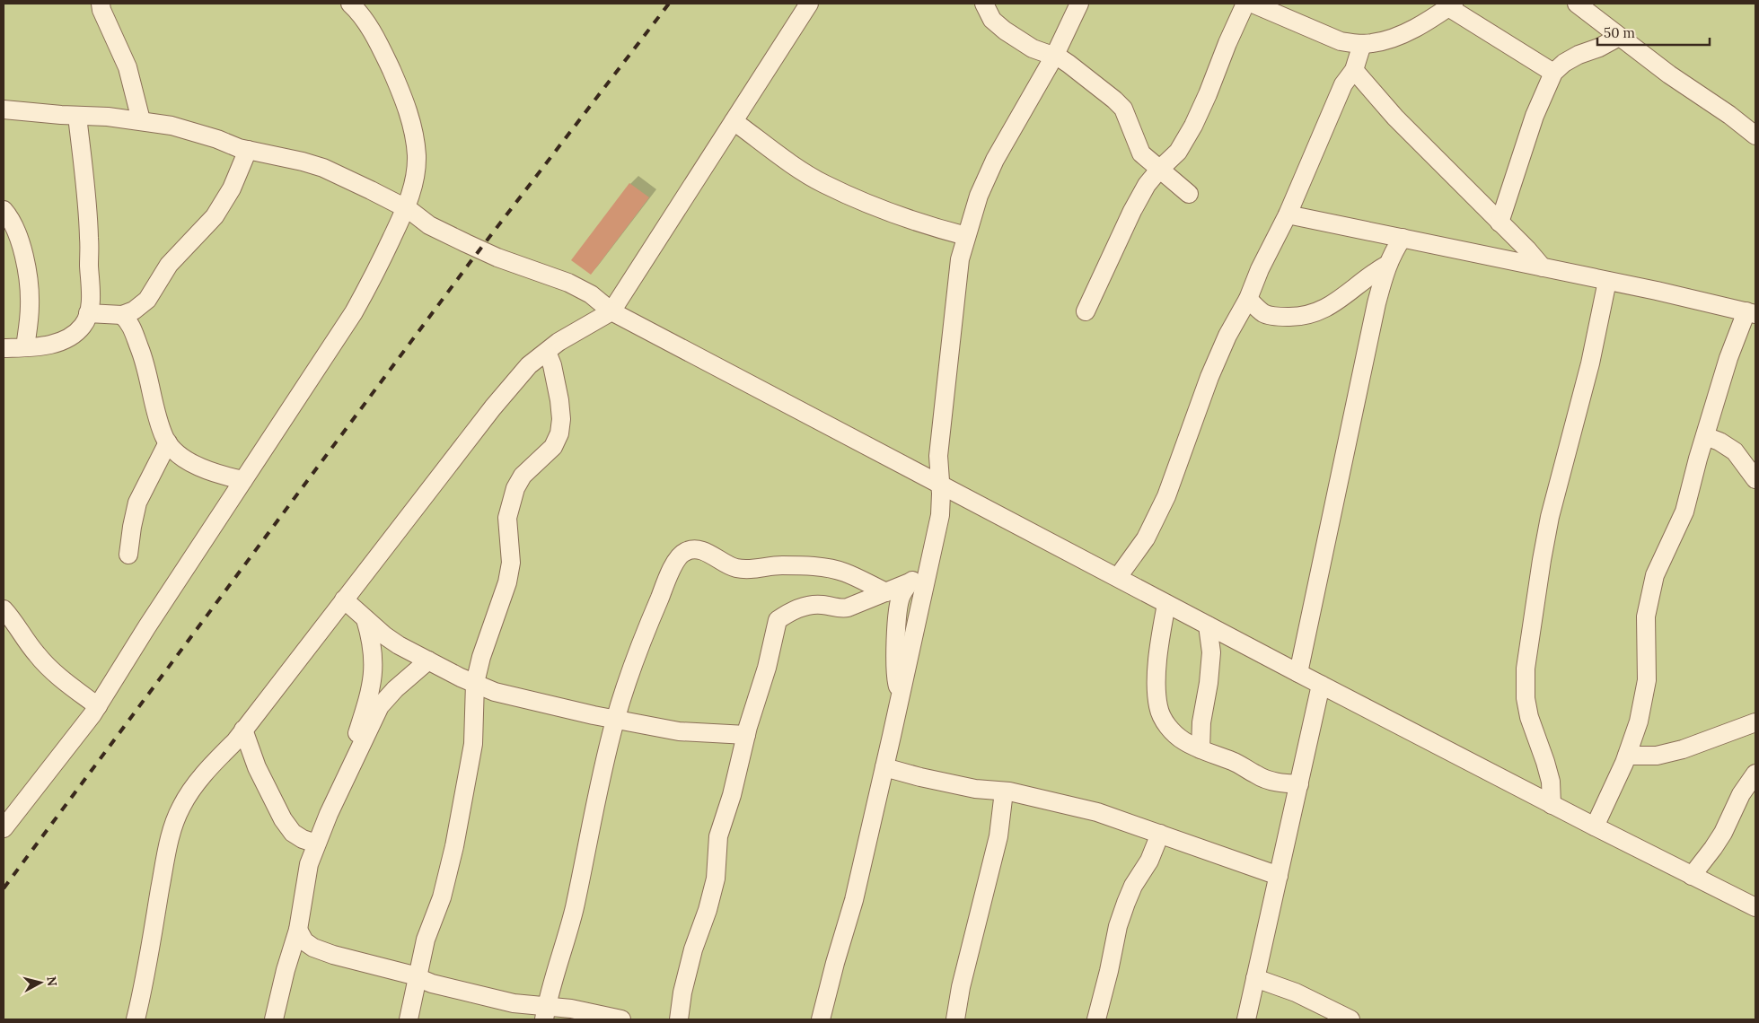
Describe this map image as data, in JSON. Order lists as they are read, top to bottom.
{
  "scale_bar": "50 m",
  "north": "right"
}
